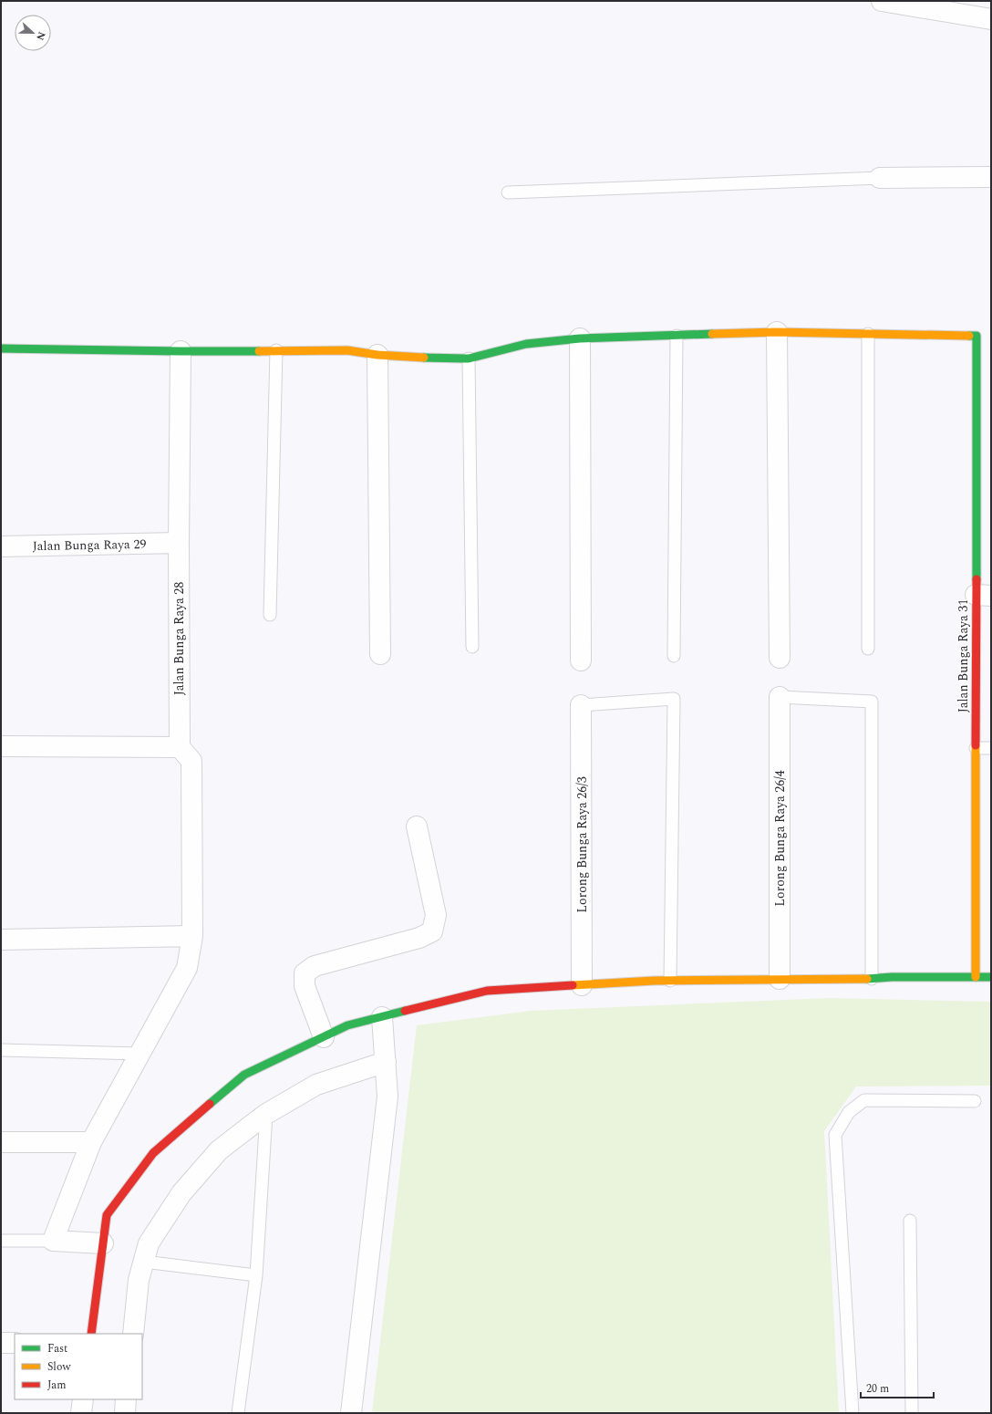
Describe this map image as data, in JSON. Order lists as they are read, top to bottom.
{
  "streets": {
    "street": [
      "Jalan Bunga Raya 29",
      "Jalan Bunga Raya 28",
      "Jalan Bunga Raya 31",
      "Lorong Bunga Raya 26/4",
      "Lorong Bunga Raya 26/3"
    ]
  },
  "crossings": [
    ["Jalan Bunga Raya 29", "Jalan Bunga Raya 28"]
  ],
  "legend": ["Fast", "Slow", "Jam"],
  "scale_bar": "20 m",
  "north": "right"
}
